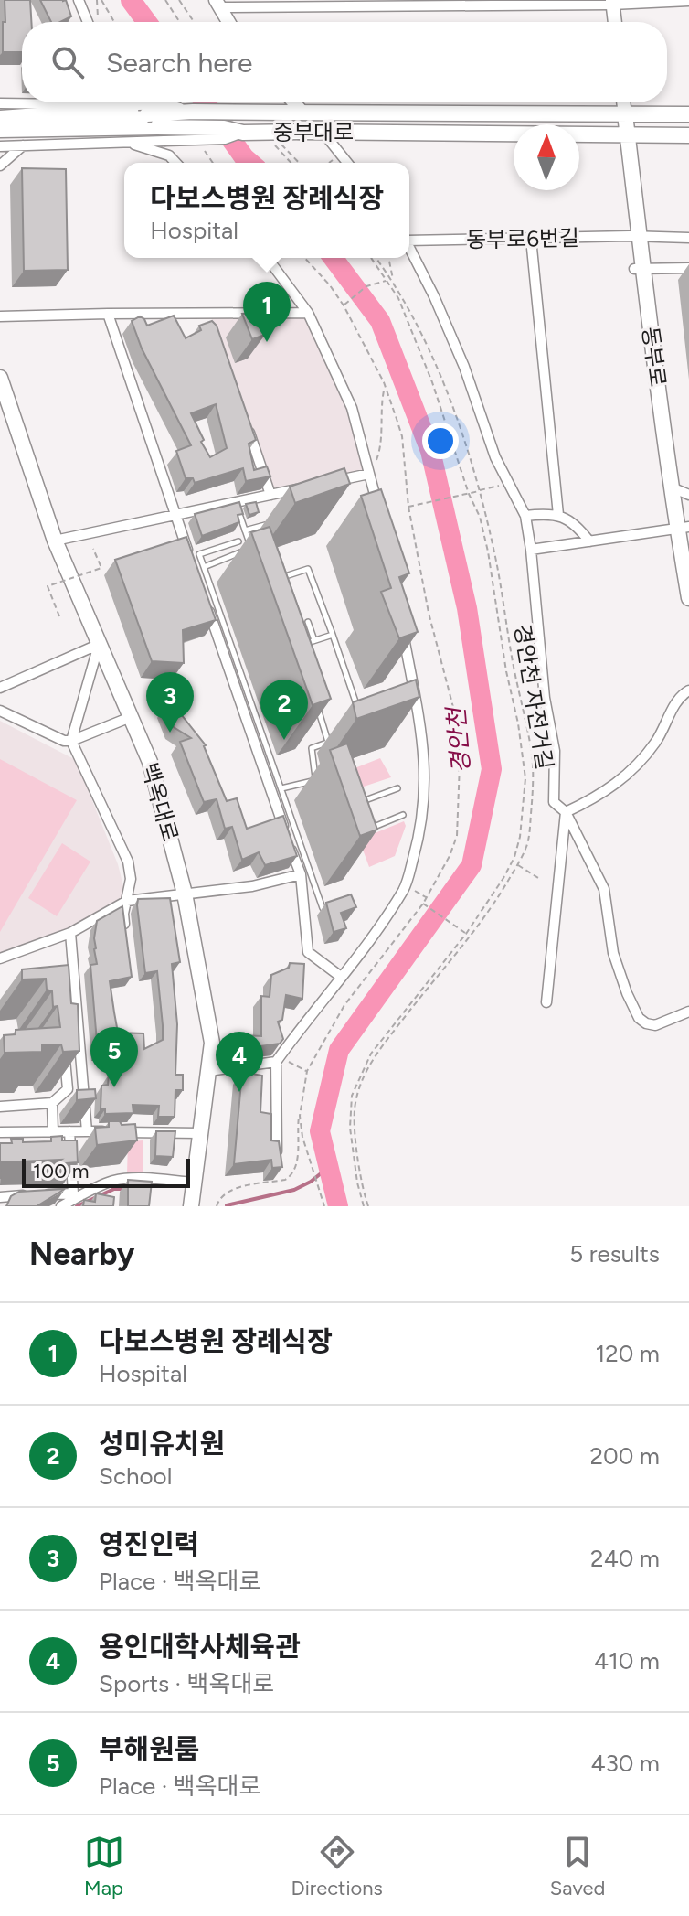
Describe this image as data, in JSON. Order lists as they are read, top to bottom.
{
  "streets": {
    "main road": ["중부대로", "동부로", "백옥대로"],
    "street": ["동부로6번길"],
    "path": ["경안천 자전거길"]
  },
  "crossings": [
    ["중부대로", "동부로"],
    ["동부로6번길", "동부로"]
  ],
  "water": ["경안천"],
  "scale_bar": "100 m",
  "north": "top",
  "page": {
    "search": "Search here",
    "popup": ["다보스병원 장례식장", "Hospital"],
    "pins": [
      "1",
      "3",
      "2",
      "5",
      "4"
    ],
    "scale": "100 m",
    "heading": ["Nearby", "5 results"],
    "list": [
      {
        "mark": "1",
        "name": "다보스병원 장례식장",
        "note": "Hospital",
        "value": "120 m"
      },
      {
        "mark": "2",
        "name": "성미유치원",
        "note": "School",
        "value": "200 m"
      },
      {
        "mark": "3",
        "name": "영진인력",
        "note": "Place · 백옥대로",
        "value": "240 m"
      },
      {
        "mark": "4",
        "name": "용인대학사체육관",
        "note": "Sports · 백옥대로",
        "value": "410 m"
      },
      {
        "mark": "5",
        "name": "부해원룸",
        "note": "Place · 백옥대로",
        "value": "430 m"
      }
    ],
    "nav": ["Map", "Directions", "Saved"]
  }
}
